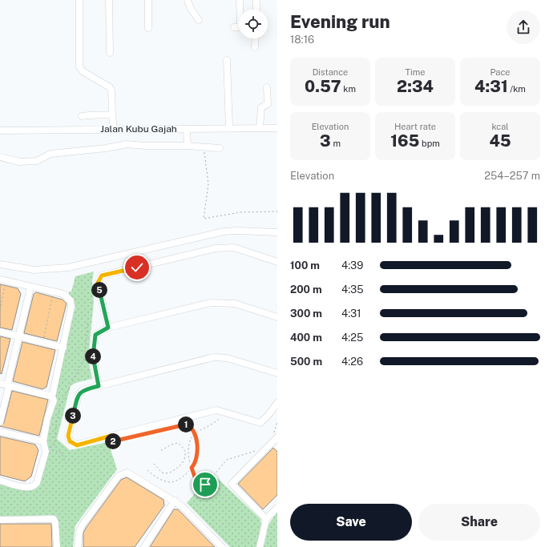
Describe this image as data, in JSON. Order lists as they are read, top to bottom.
{
  "streets": {
    "street": ["Jalan Kubu Gajah"]
  },
  "page": {
    "heading": ["Evening run", "18:16"],
    "stats": [
      ["Distance", "0.57 km"],
      ["Time", "2:34"],
      ["Pace", "4:31 /km"],
      ["Elevation", "3 m"],
      ["Heart rate", "165 bpm"],
      ["kcal", "45"]
    ],
    "chart": ["Elevation", "254–257 m"],
    "list": [
      {
        "name": "100 m",
        "note": "4:39"
      },
      {
        "name": "200 m",
        "note": "4:35"
      },
      {
        "name": "300 m",
        "note": "4:31"
      },
      {
        "name": "400 m",
        "note": "4:25"
      },
      {
        "name": "500 m",
        "note": "4:26"
      }
    ],
    "pins": [
      "5",
      "4",
      "3",
      "1",
      "2"
    ],
    "buttons": ["Save", "Share"]
  }
}
